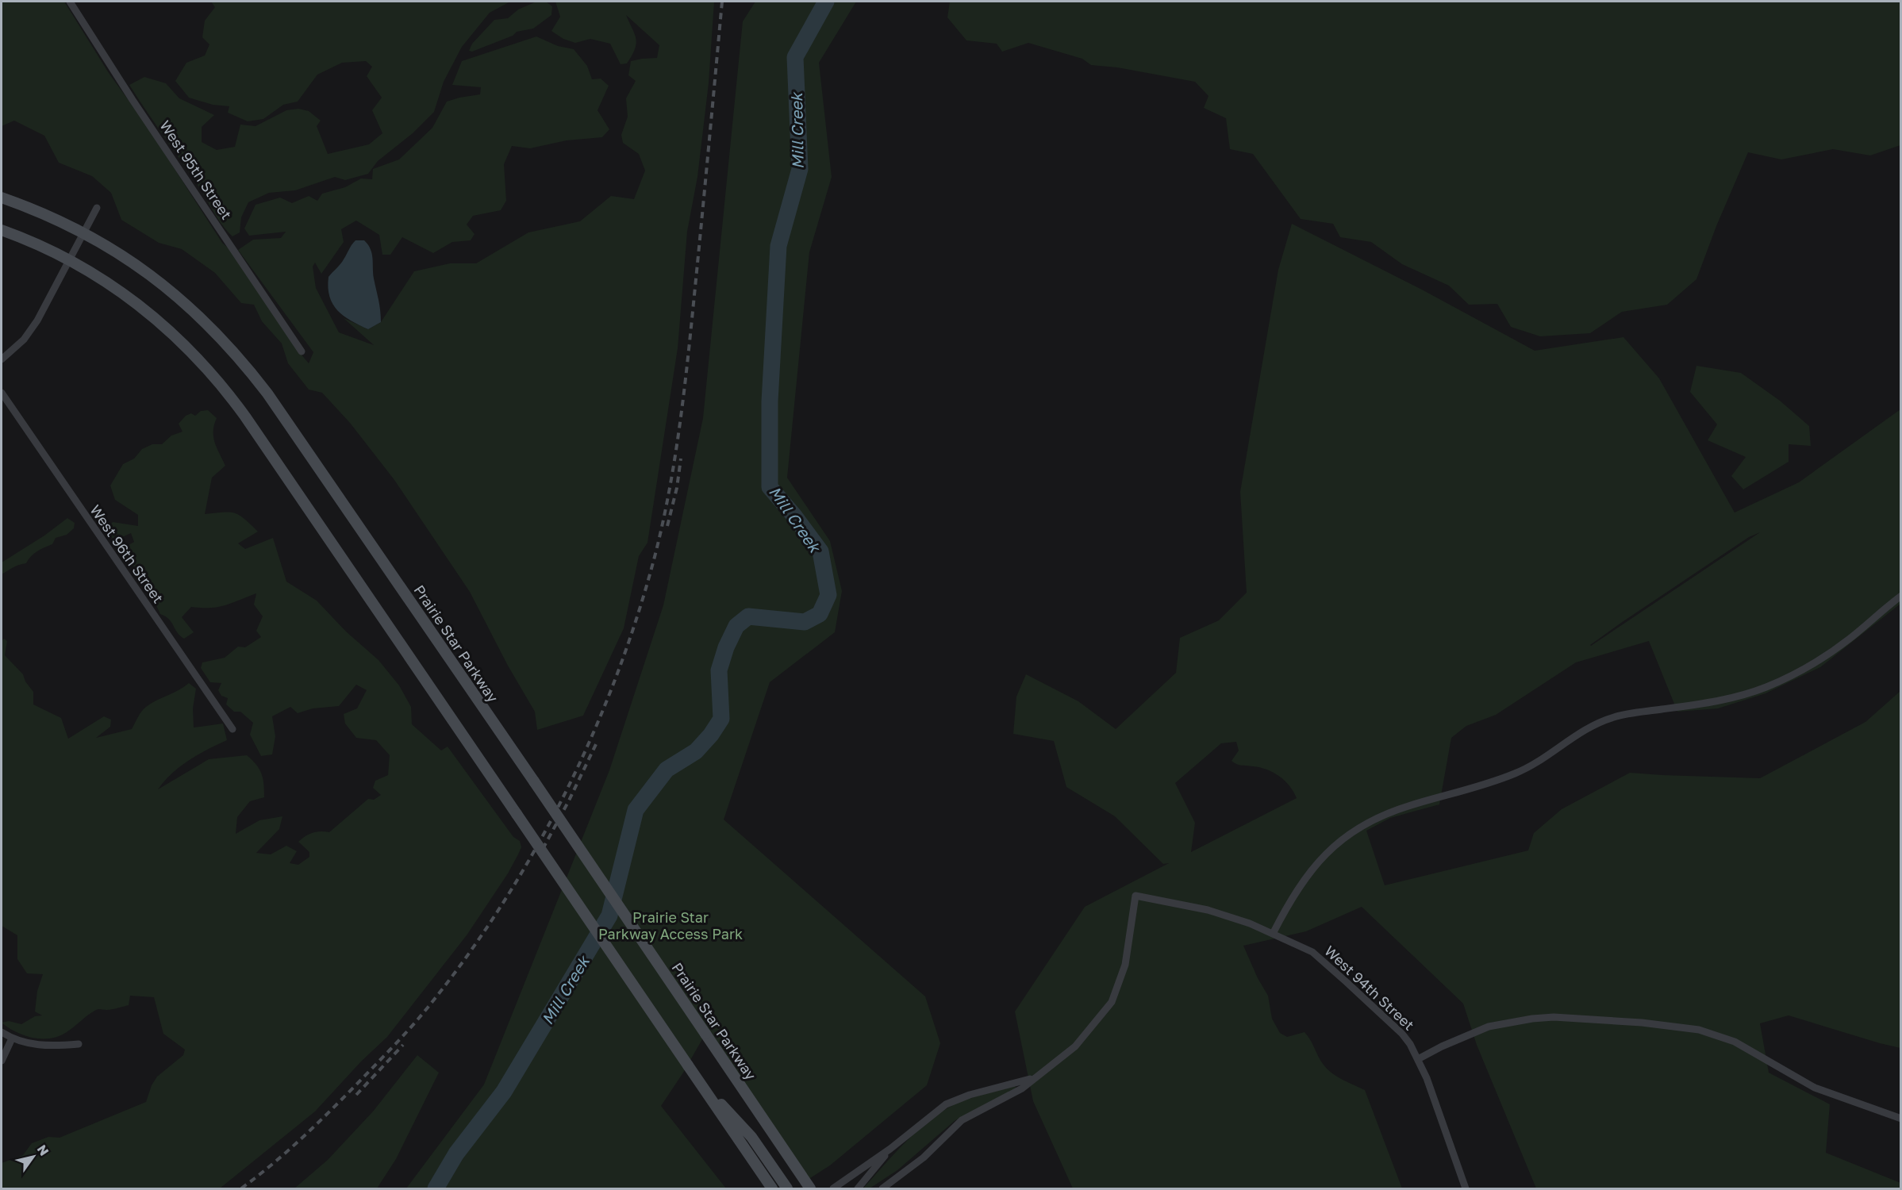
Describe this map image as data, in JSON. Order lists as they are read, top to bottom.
{
  "streets": {
    "main road": ["Prairie Star Parkway"],
    "street": ["West 95th Street", "West 96th Street", "West 94th Street"]
  },
  "water": ["Mill Creek"],
  "parks": ["Prairie Star Parkway Access Park"],
  "north": "top right"
}
